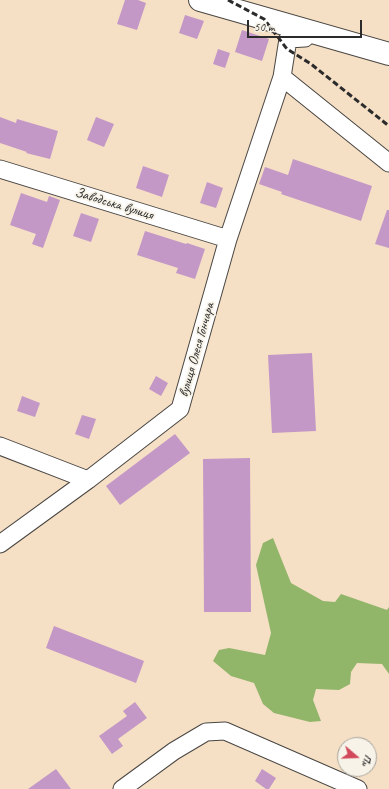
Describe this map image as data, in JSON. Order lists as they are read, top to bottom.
{
  "streets": {
    "street": ["Заводська вулиця", "вулиця Олеся Гончара"]
  },
  "crossings": [
    ["Заводська вулиця", "вулиця Олеся Гончара"]
  ],
  "scale_bar": "50 m",
  "north": "right"
}
